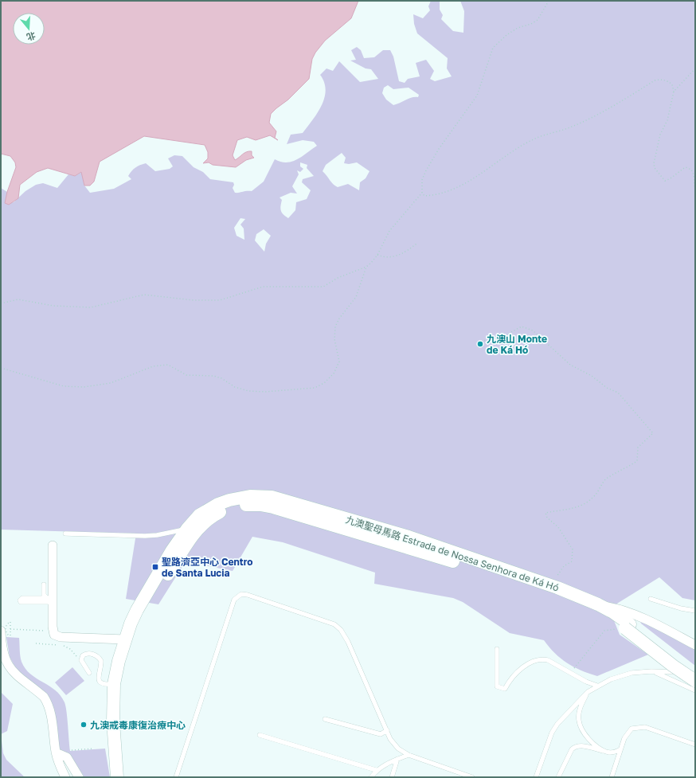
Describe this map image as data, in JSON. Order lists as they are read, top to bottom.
{
  "streets": {
    "street": ["九澳聖母馬路 Estrada de Nossa Senhora de Ká Hó"]
  },
  "places": {
    "other": ["九澳山 Monte de Ká Hó", "九澳戒毒康復治療中心"],
    "transit": ["聖路濟亞中心 Centro de Santa Lucia"]
  },
  "north": "bottom"
}
